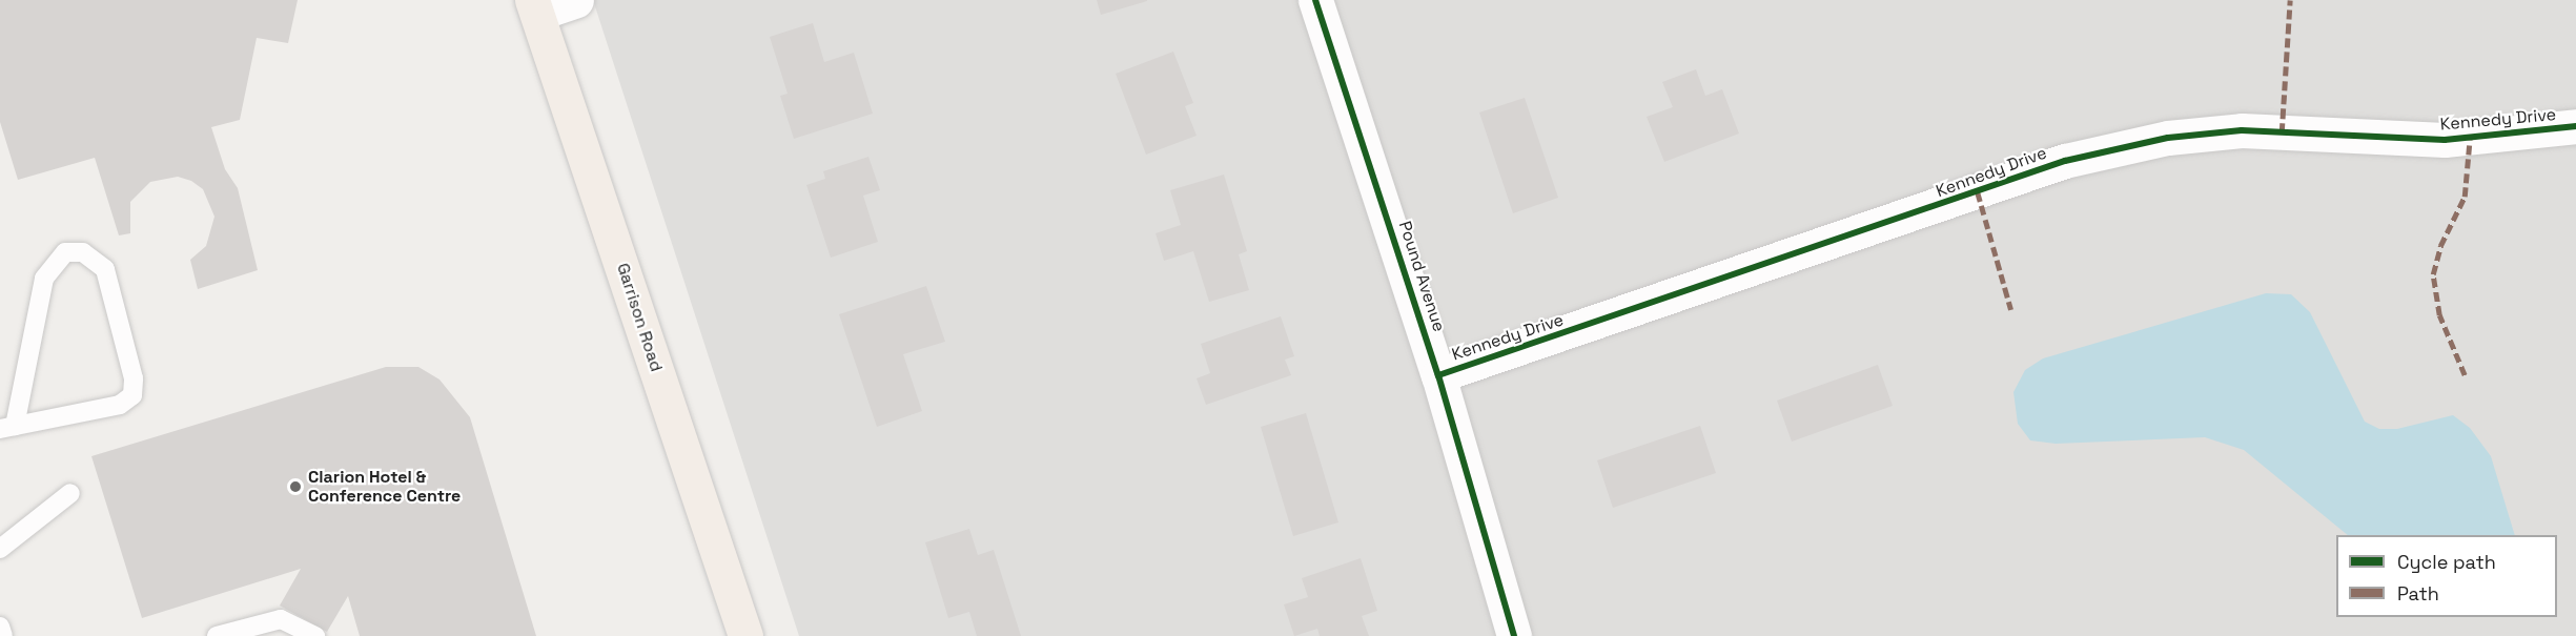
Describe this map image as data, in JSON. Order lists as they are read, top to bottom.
{
  "streets": {
    "main road": ["Garrison Road"],
    "street": ["Kennedy Drive", "Pound Avenue"]
  },
  "crossings": [
    ["Kennedy Drive", "Pound Avenue"]
  ],
  "places": ["Clarion Hotel & Conference Centre"],
  "legend": ["Cycle path", "Path"]
}
